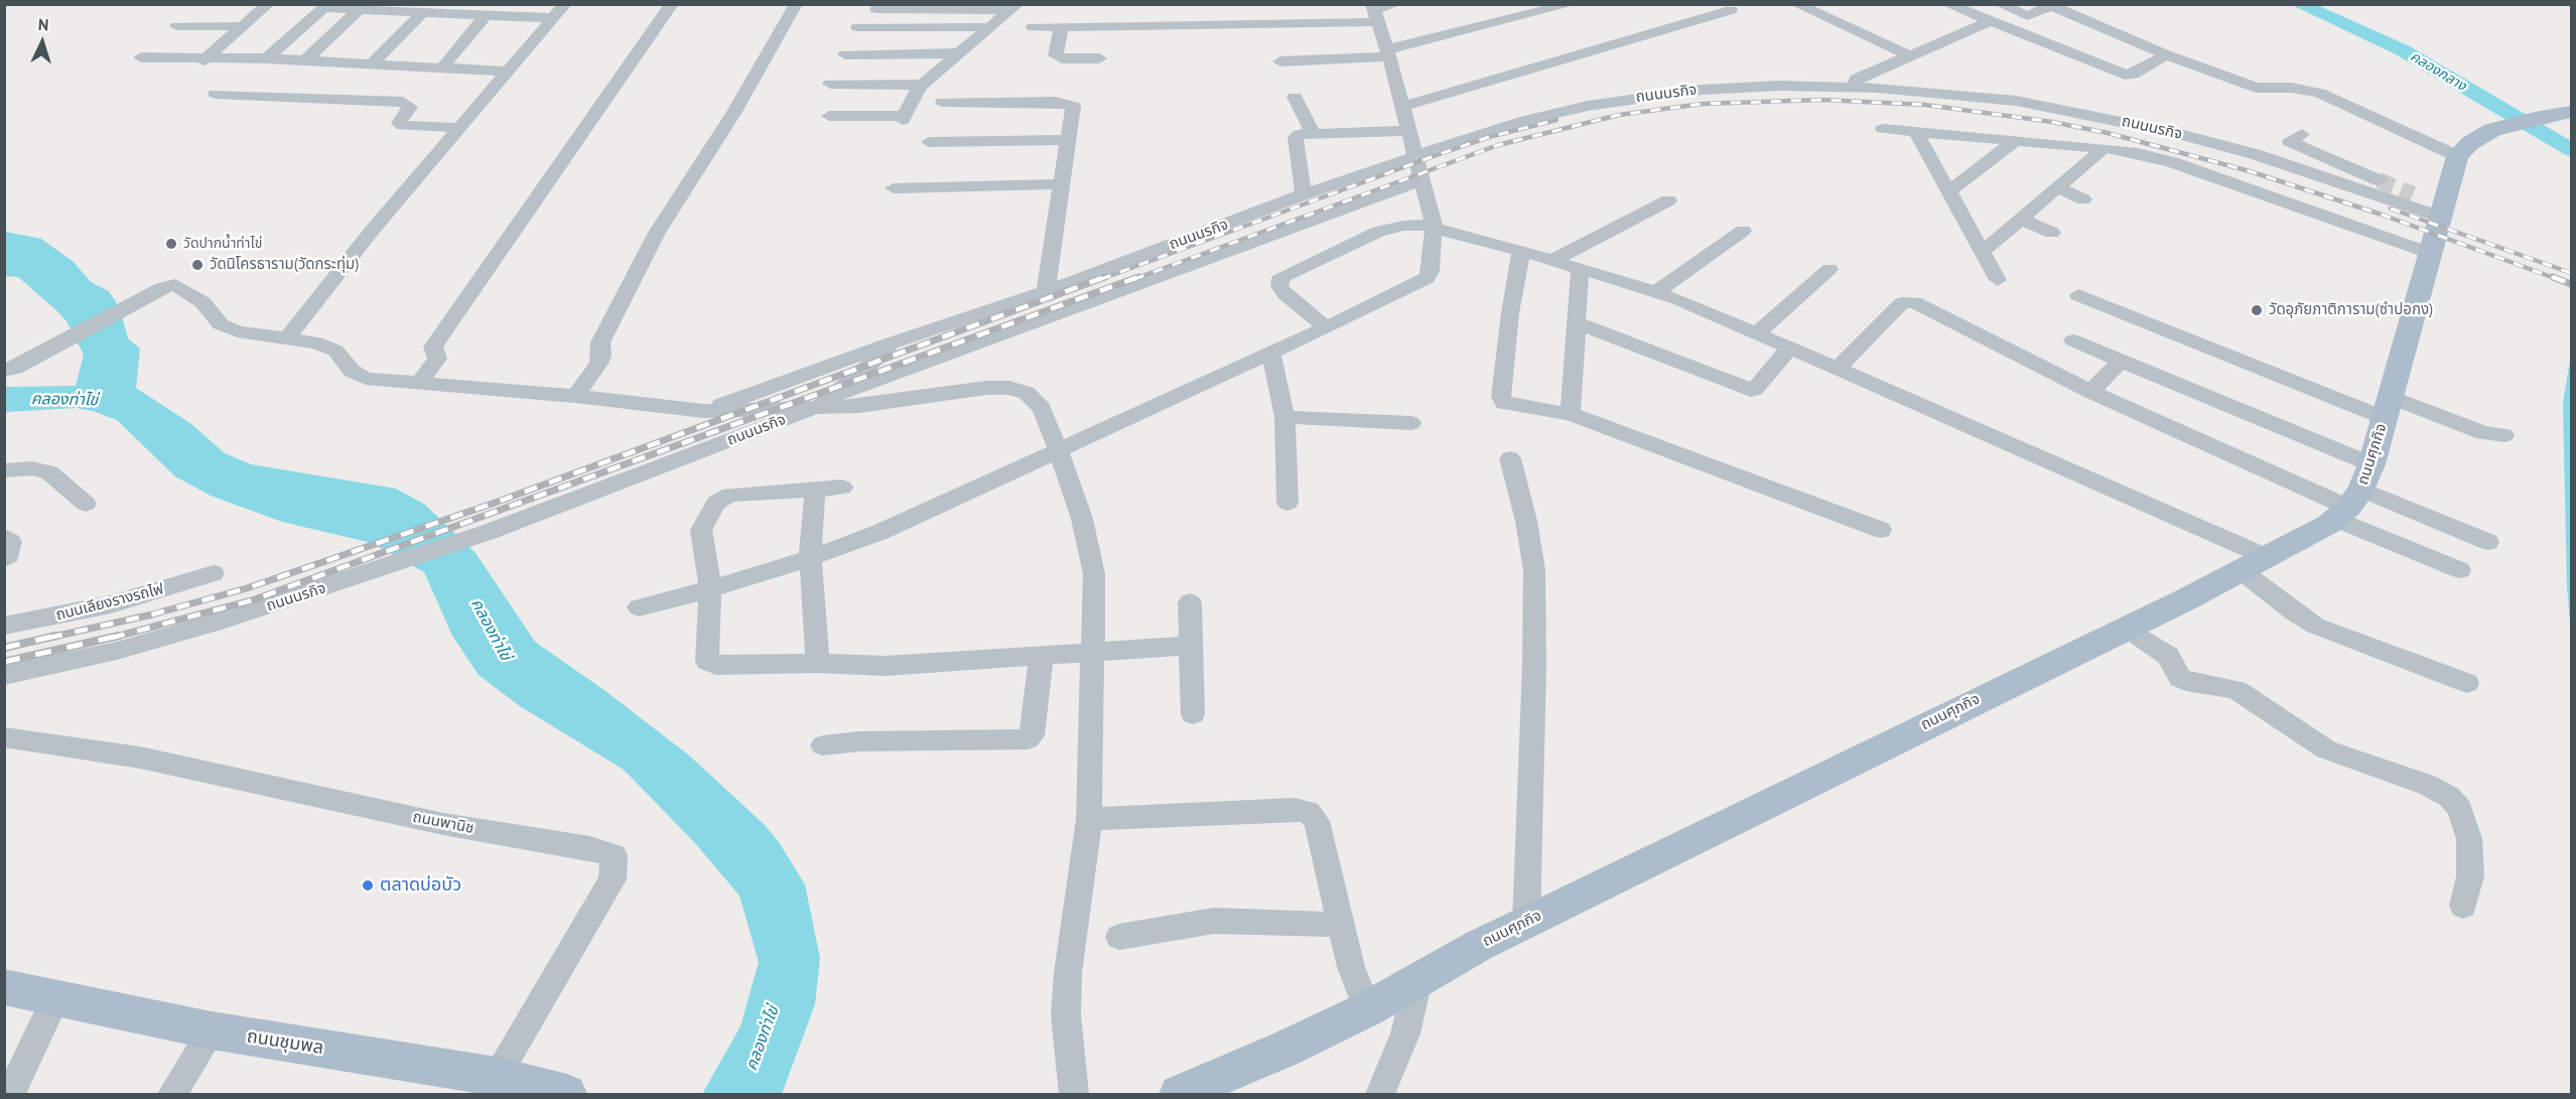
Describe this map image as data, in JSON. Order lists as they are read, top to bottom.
{
  "streets": {
    "main road": ["ถนนศุภกิจ", "ถนนชุมพล"],
    "street": ["ถนนนรกิจ", "ถนนเลียงรางรถไฟ", "ถนนพานิช"]
  },
  "crossings": [
    ["ถนนนรกิจ", "ถนนศุภกิจ"],
    ["ถนนพานิช", "ถนนชุมพล"]
  ],
  "water": ["คลองกลาง", "คลองท่าไข่"],
  "places": [
    "วัดปากน้ำท่าไข่",
    "วัดนิโครธาราม(วัดกระทุ่ม)",
    "วัดอุภัยภาติการาม(ซำปอกง)",
    "ตลาดบ่อบัว"
  ],
  "north": "top"
}
